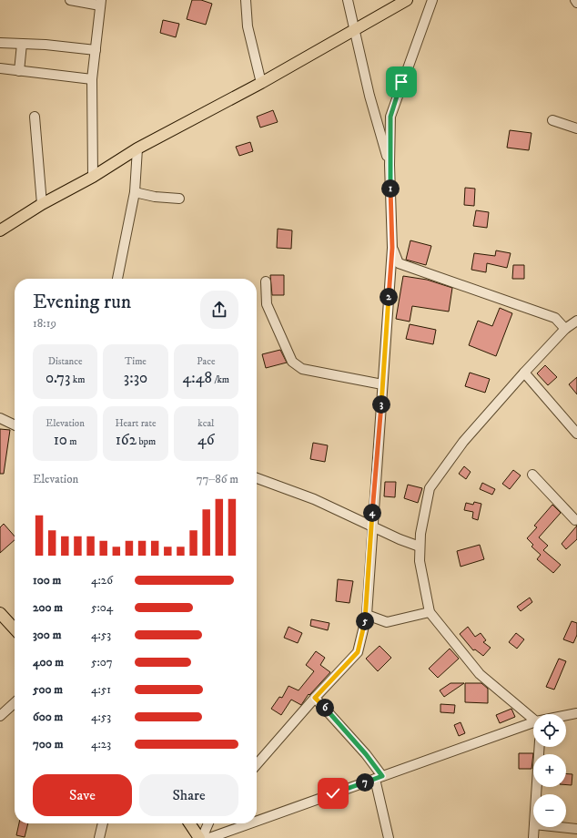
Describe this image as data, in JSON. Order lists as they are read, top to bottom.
{
  "page": {
    "pins": [
      "1",
      "2",
      "3",
      "4",
      "5",
      "6",
      "7"
    ],
    "heading": ["Evening run", "18:19"],
    "stats": [
      ["Distance", "0.73 km"],
      ["Time", "3:30"],
      ["Pace", "4:48 /km"],
      ["Elevation", "10 m"],
      ["Heart rate", "162 bpm"],
      ["kcal", "46"]
    ],
    "chart": ["Elevation", "77–86 m"],
    "list": [
      {
        "name": "100 m",
        "note": "4:26"
      },
      {
        "name": "200 m",
        "note": "5:04"
      },
      {
        "name": "300 m",
        "note": "4:53"
      },
      {
        "name": "400 m",
        "note": "5:07"
      },
      {
        "name": "500 m",
        "note": "4:51"
      },
      {
        "name": "600 m",
        "note": "4:53"
      },
      {
        "name": "700 m",
        "note": "4:23"
      }
    ],
    "map_buttons": ["+", "−"],
    "buttons": ["Save", "Share"]
  }
}
